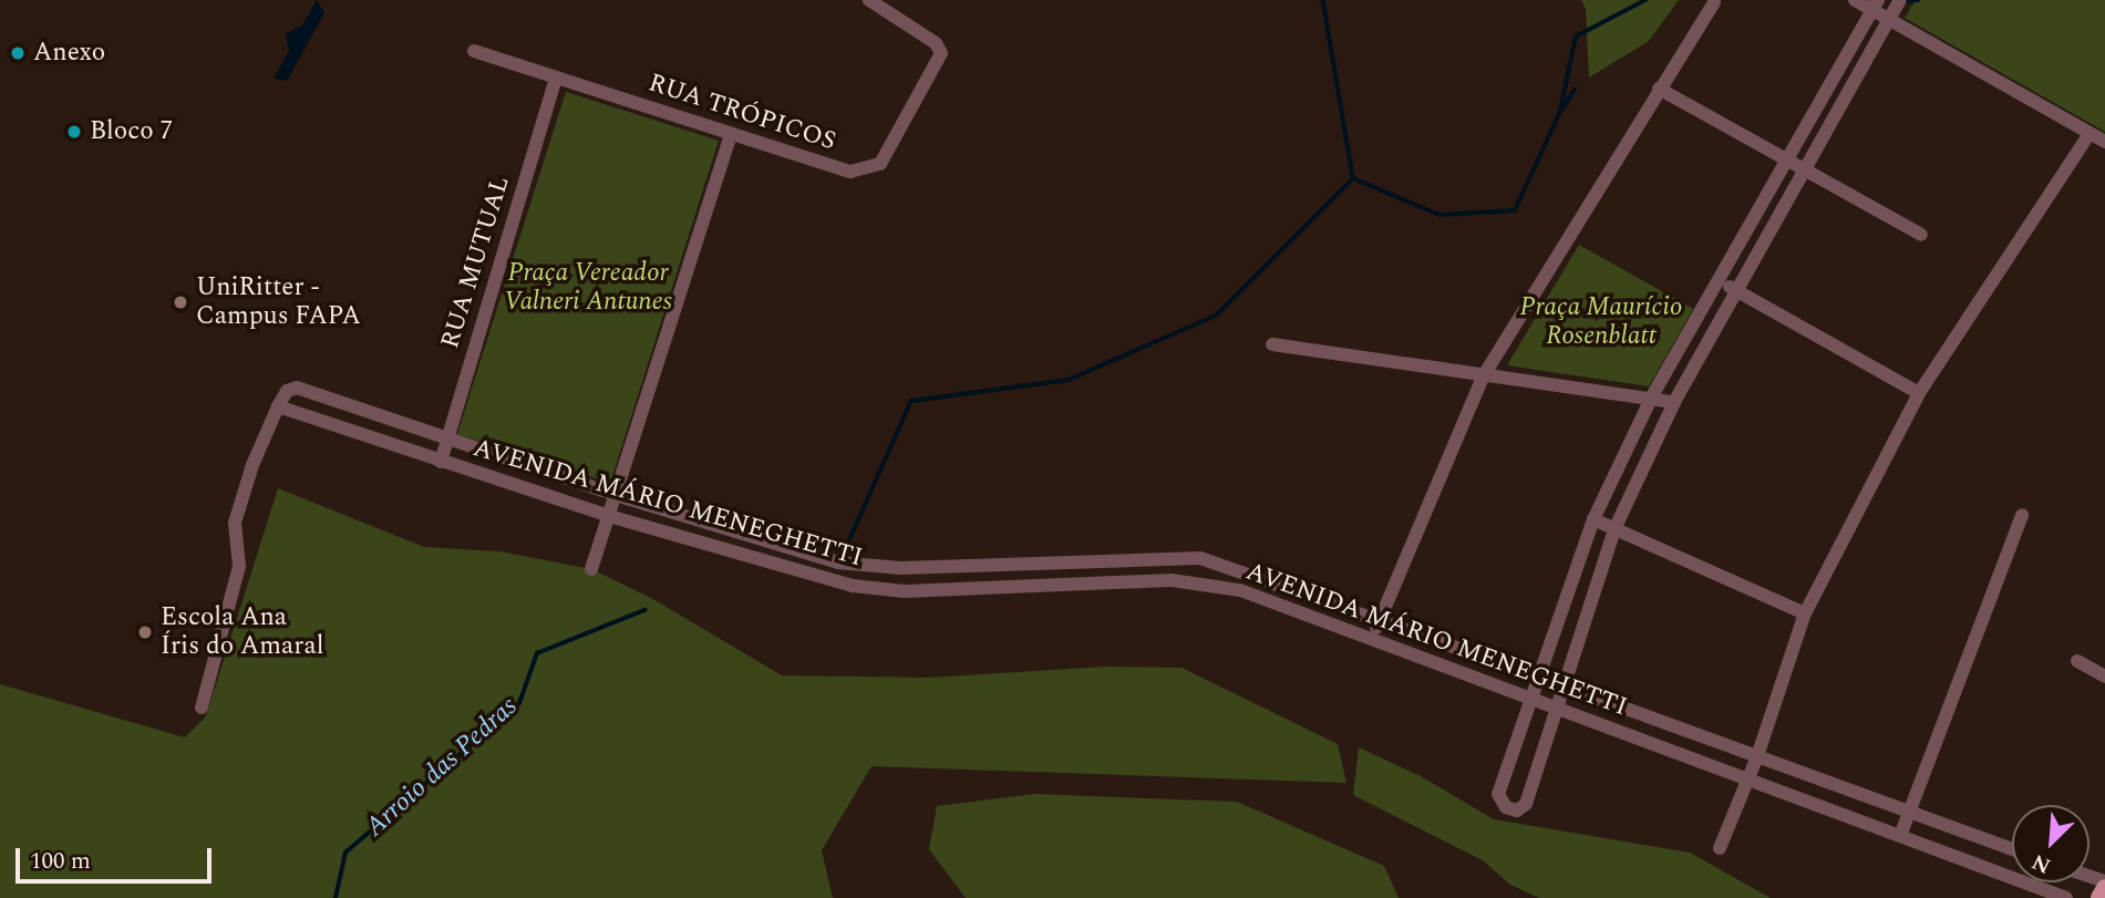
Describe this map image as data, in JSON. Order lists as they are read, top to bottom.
{
  "streets": {
    "street": ["RUA TRÓPICOS", "RUA MUTUAL", "AVENIDA MÁRIO MENEGHETTI"]
  },
  "crossings": [
    ["RUA TRÓPICOS", "RUA MUTUAL"],
    ["RUA MUTUAL", "AVENIDA MÁRIO MENEGHETTI"]
  ],
  "water": ["Arroio das Pedras"],
  "parks": ["Praça Vereador Valneri Antunes", "Praça Maurício Rosenblatt"],
  "places": [
    "Anexo",
    "Bloco 7",
    "UniRitter - Campus FAPA",
    "Escola Ana Íris do Amaral"
  ],
  "scale_bar": "100 m",
  "north": "bottom left"
}
